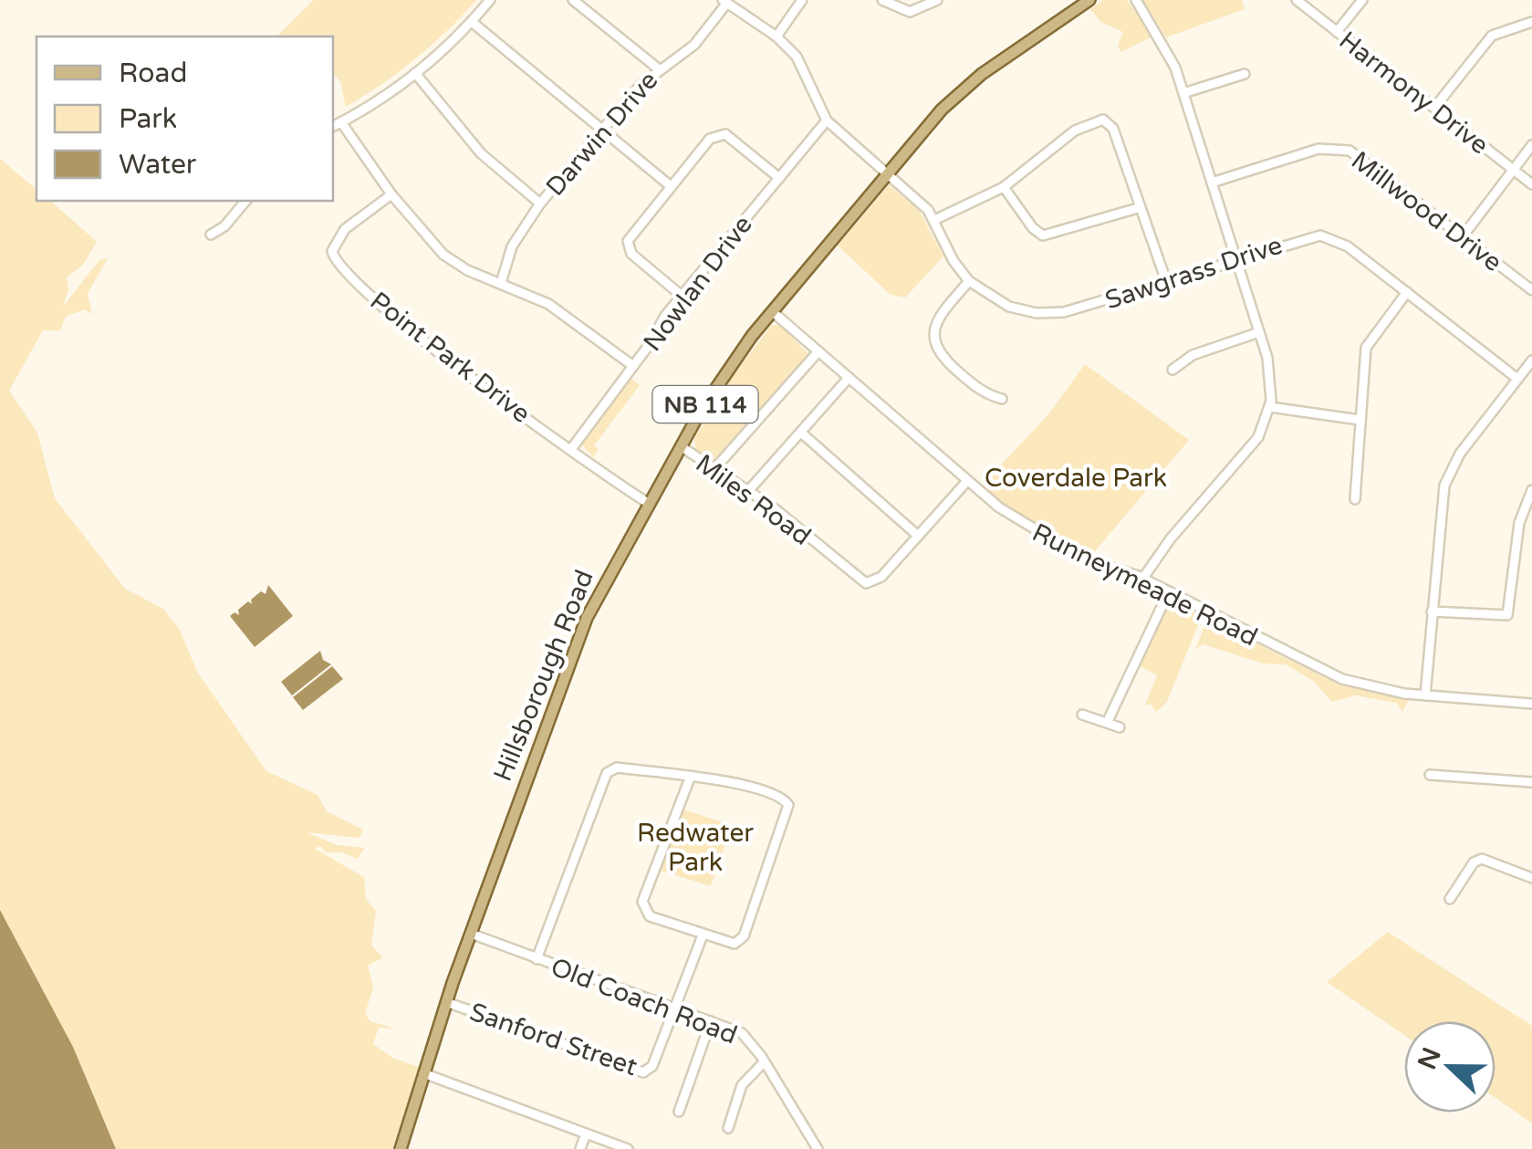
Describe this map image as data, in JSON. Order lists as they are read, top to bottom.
{
  "streets": {
    "main road": ["NB 114", "Hillsborough Road"],
    "street": [
      "Harmony Drive",
      "Darwin Drive",
      "Millwood Drive",
      "Sawgrass Drive",
      "Nowlan Drive",
      "Point Park Drive",
      "Miles Road",
      "Runneymeade Road",
      "Old Coach Road",
      "Sanford Street"
    ]
  },
  "crossings": [
    ["Sawgrass Drive", "Nowlan Drive"],
    ["Sawgrass Drive", "Hillsborough Road"],
    ["Nowlan Drive", "Point Park Drive"],
    ["Point Park Drive", "Hillsborough Road"],
    ["Miles Road", "Hillsborough Road"],
    ["Runneymeade Road", "Hillsborough Road"],
    ["Hillsborough Road", "Old Coach Road"],
    ["Hillsborough Road", "Sanford Street"],
    ["Old Coach Road", "Sanford Street"]
  ],
  "parks": ["Coverdale Park", "Redwater Park"],
  "legend": ["Road", "Park", "Water"],
  "north": "left"
}
